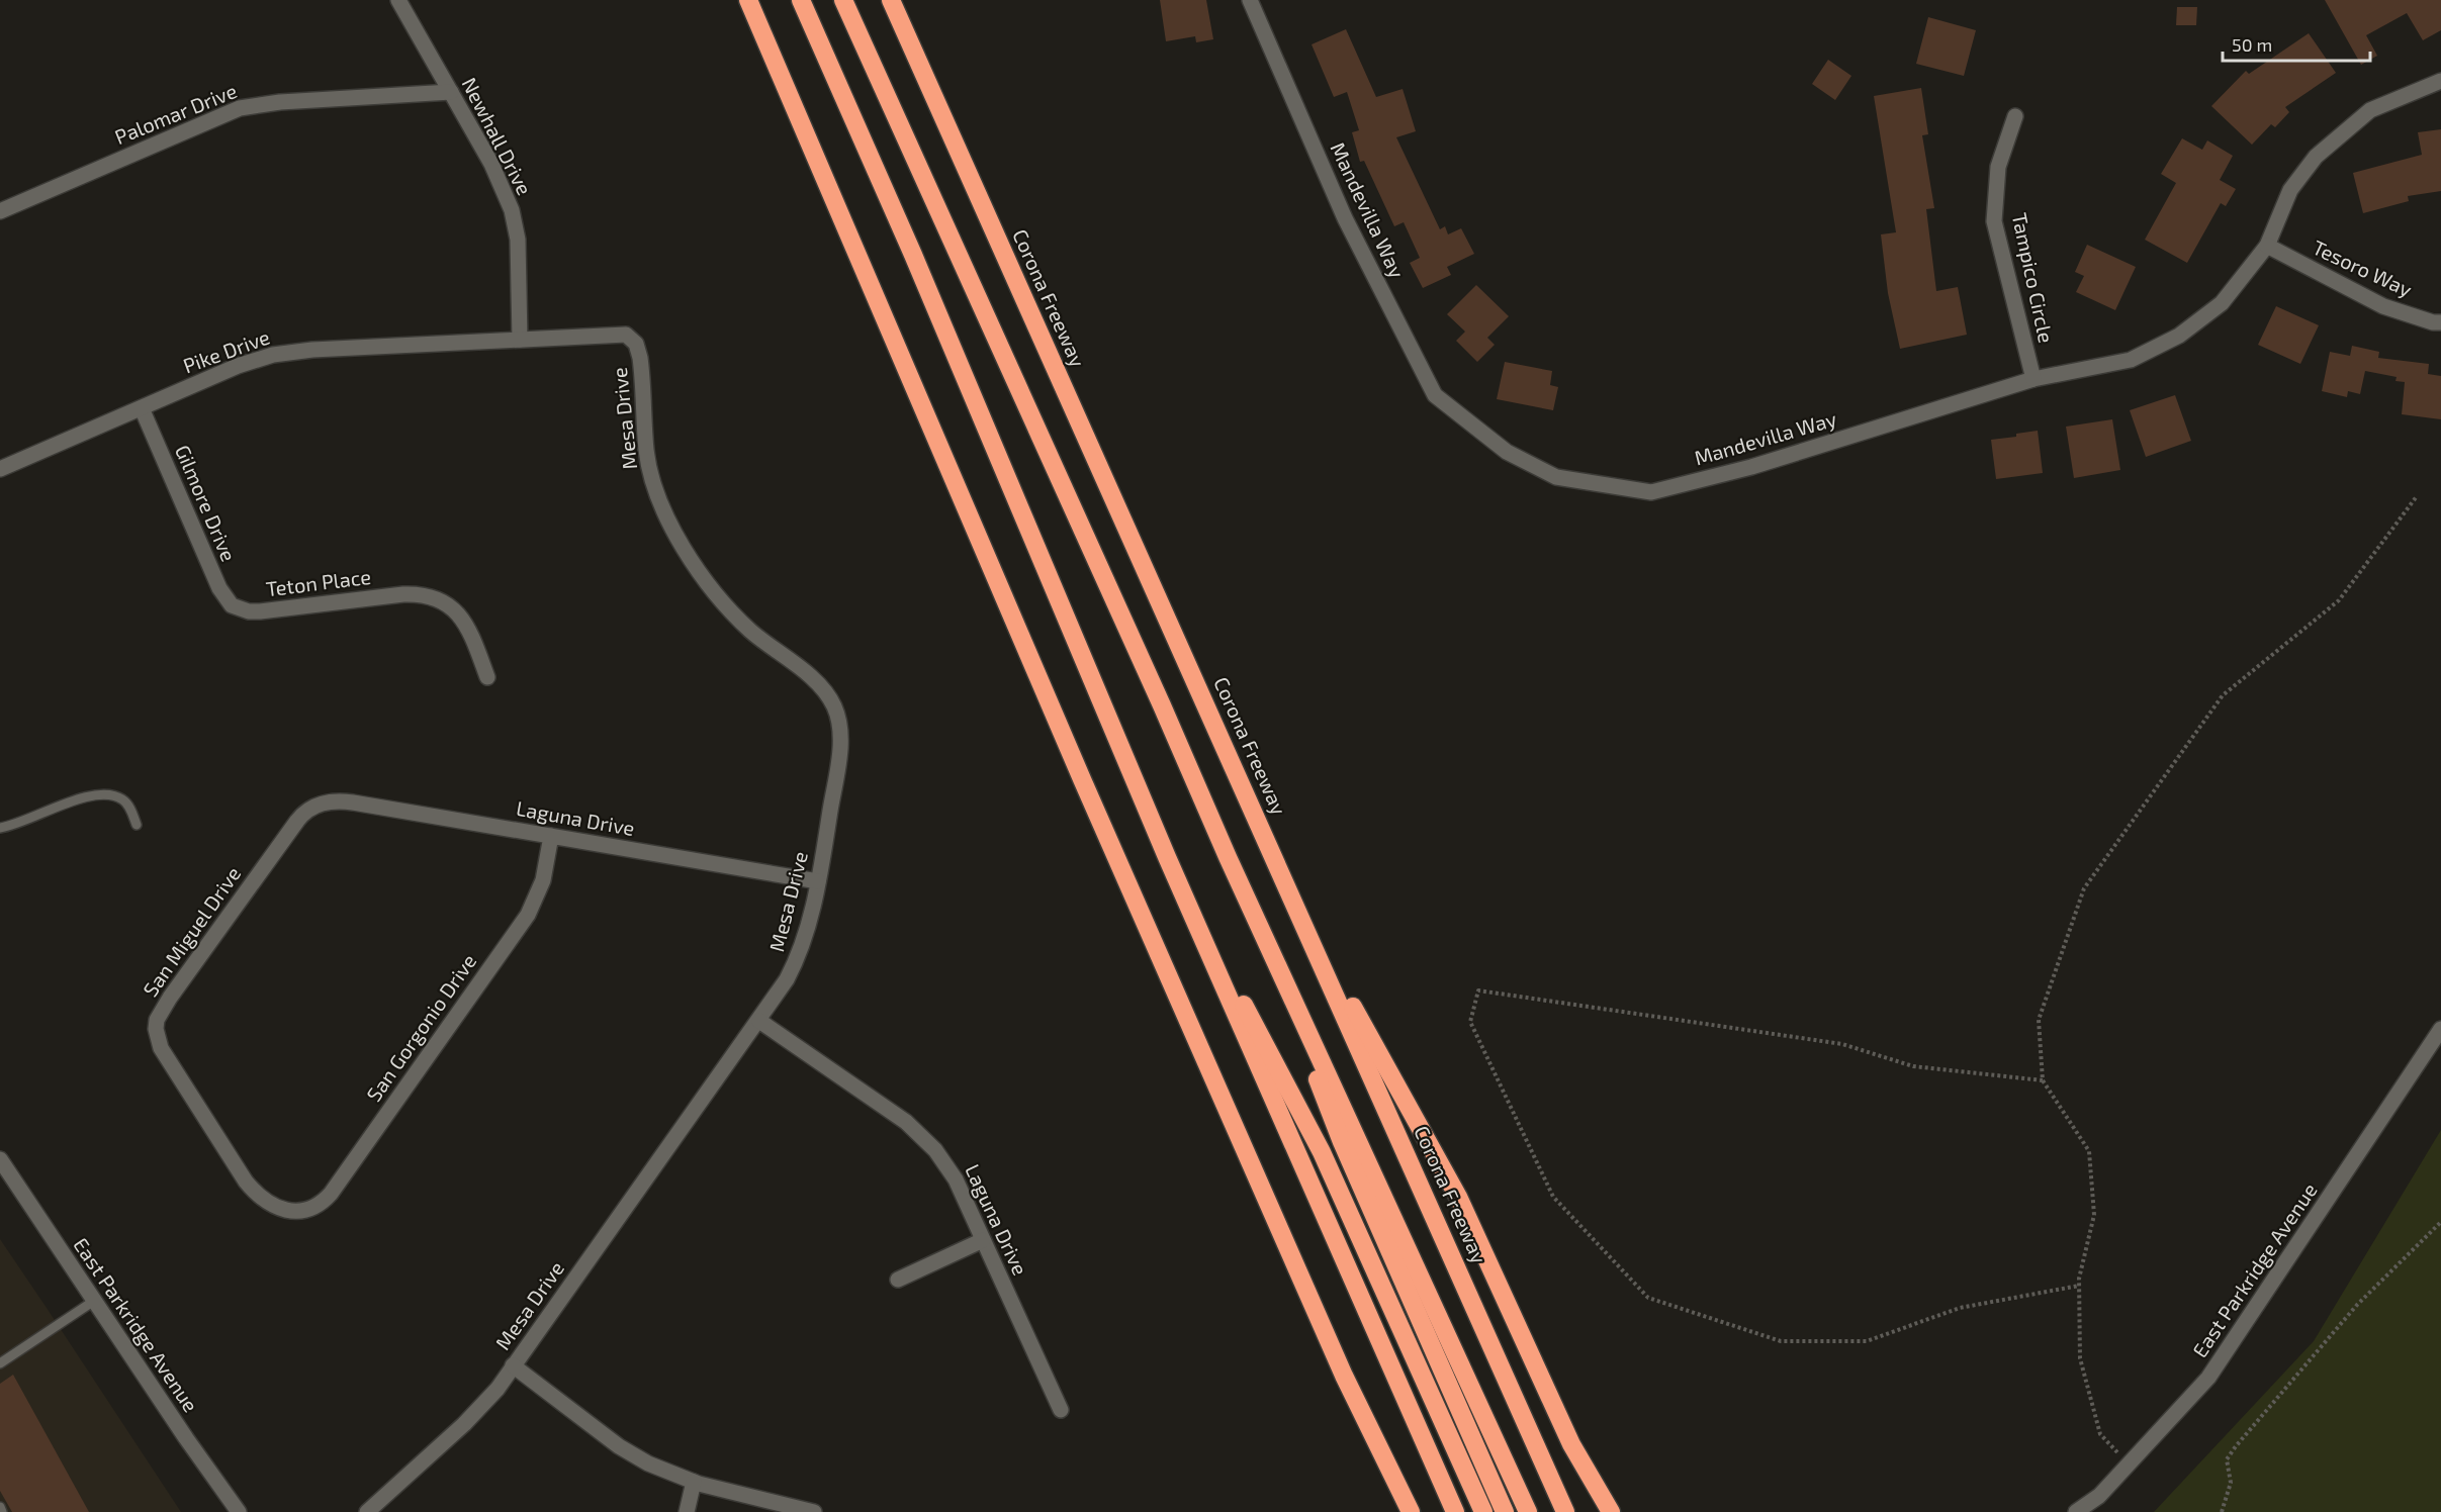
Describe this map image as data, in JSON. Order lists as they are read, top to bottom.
{
  "streets": {
    "highway": ["Corona Freeway"],
    "street": [
      "Palomar Drive",
      "Newhall Drive",
      "Mandevilla Way",
      "Tesoro Way",
      "Tampico Circle",
      "Pike Drive",
      "Mesa Drive",
      "Gilmore Drive",
      "Teton Place",
      "Laguna Drive",
      "San Miguel Drive",
      "San Gorgonio Drive",
      "East Parkridge Avenue"
    ]
  },
  "crossings": [
    ["Palomar Drive", "Newhall Drive"],
    ["Newhall Drive", "Pike Drive"],
    ["Newhall Drive", "Mesa Drive"],
    ["Mandevilla Way", "Tesoro Way"],
    ["Mandevilla Way", "Tampico Circle"],
    ["Pike Drive", "Mesa Drive"],
    ["Pike Drive", "Gilmore Drive"],
    ["Mesa Drive", "Laguna Drive"],
    ["Gilmore Drive", "Teton Place"],
    ["Laguna Drive", "San Miguel Drive"],
    ["Laguna Drive", "San Gorgonio Drive"],
    ["San Miguel Drive", "San Gorgonio Drive"]
  ],
  "scale_bar": "50 m"
}
